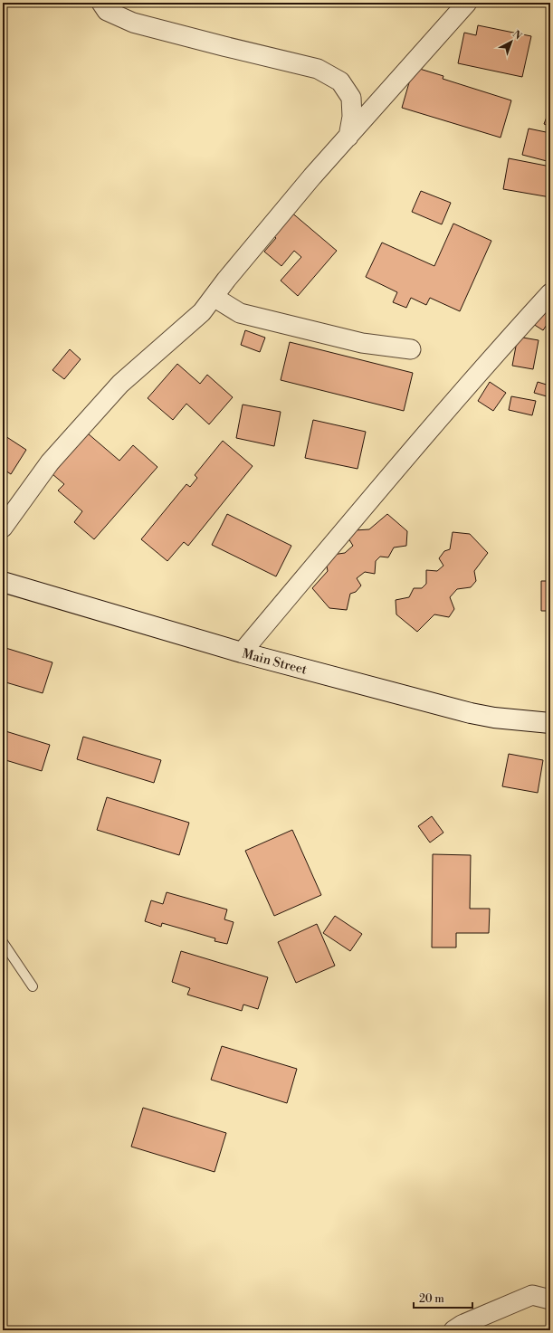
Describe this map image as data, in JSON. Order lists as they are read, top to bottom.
{
  "streets": {
    "main road": ["Main Street"]
  },
  "scale_bar": "20 m",
  "north": "top right"
}
